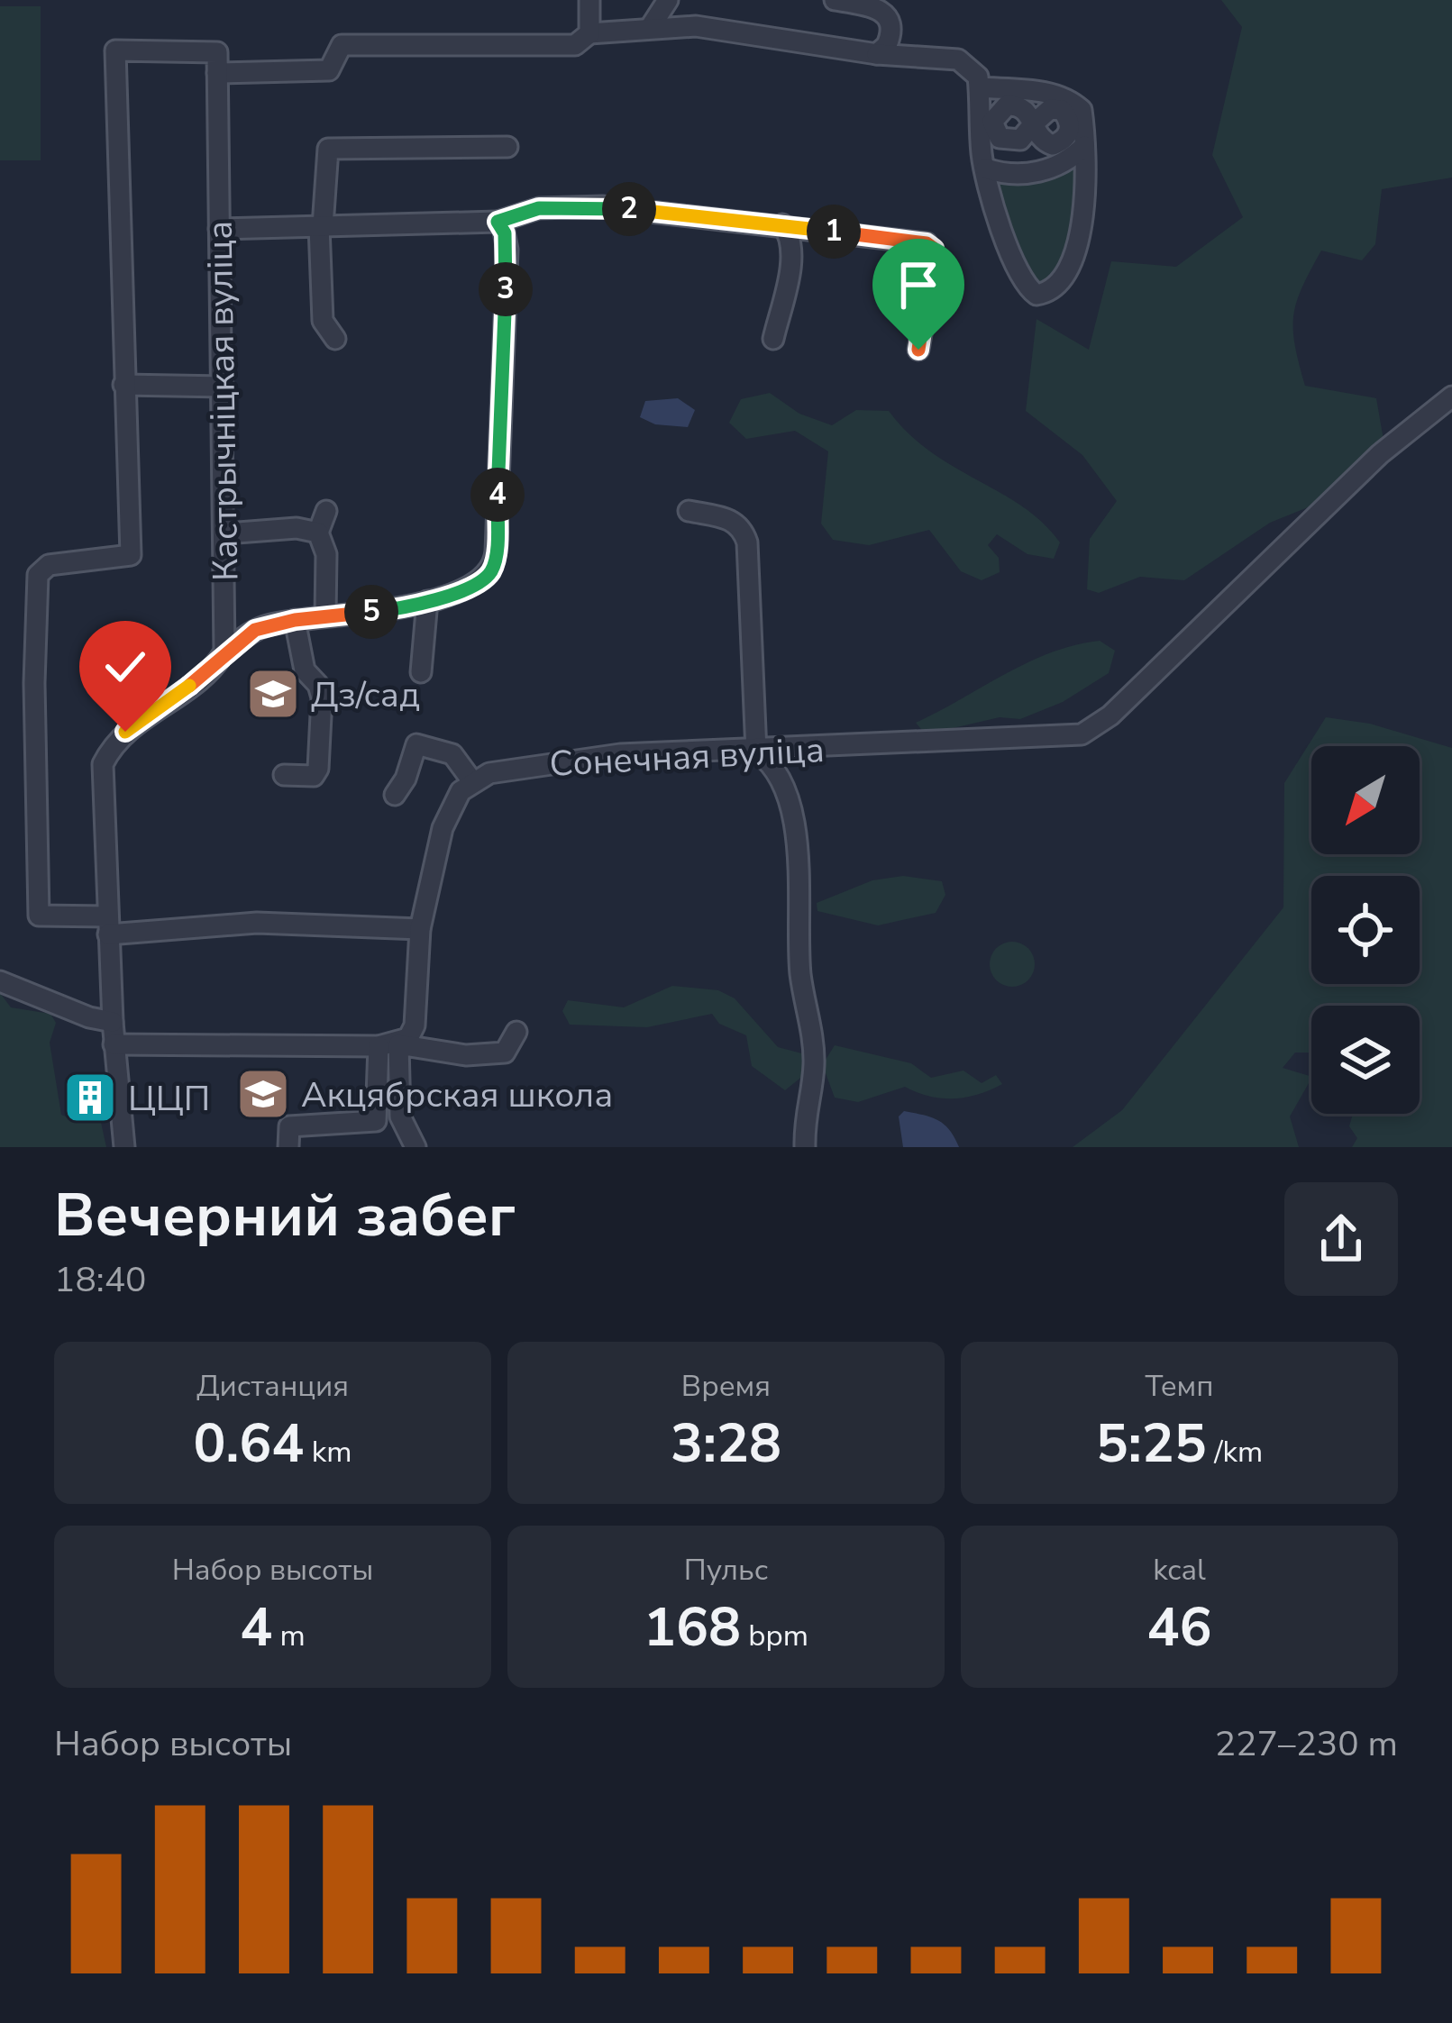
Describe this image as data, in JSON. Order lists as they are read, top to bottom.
{
  "streets": {
    "street": ["Кастрычніцкая вуліца", "Сонечная вуліца"]
  },
  "places": {
    "school or university": ["Дз/сад", "Акцябрская школа"],
    "building": ["ЦЦП"]
  },
  "north": "bottom left",
  "page": {
    "pins": [
      "2",
      "1",
      "3",
      "4",
      "5"
    ],
    "heading": ["Вечерний забег", "18:40"],
    "stats": [
      ["Дистанция", "0.64 km"],
      ["Время", "3:28"],
      ["Темп", "5:25 /km"],
      ["Набор высоты", "4 m"],
      ["Пульс", "168 bpm"],
      ["kcal", "46"]
    ],
    "chart": ["Набор высоты", "227–230 m"]
  }
}
